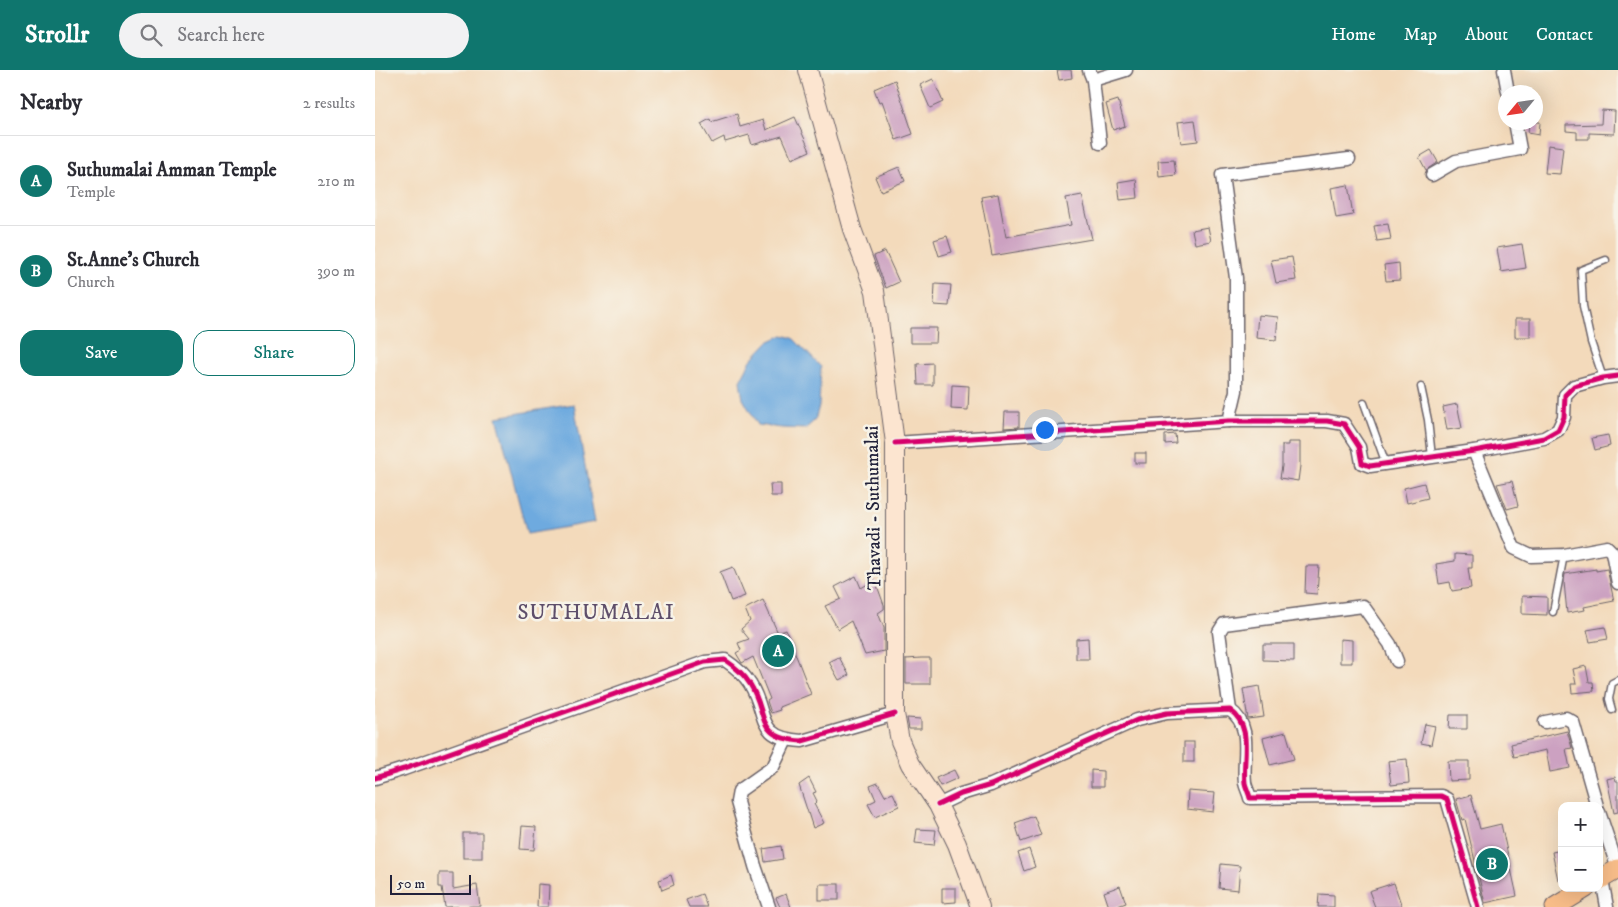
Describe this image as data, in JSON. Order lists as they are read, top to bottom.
{
  "streets": {
    "main road": ["Thavadi - Suthumalai"]
  },
  "districts": ["SUTHUMALAI"],
  "scale_bar": "50 m",
  "north": "bottom left",
  "page": {
    "header": "Strollr",
    "search": "Search here",
    "nav": [
      "Home",
      "Map",
      "About",
      "Contact"
    ],
    "heading": ["Nearby", "2 results"],
    "list": [
      {
        "mark": "A",
        "name": "Suthumalai Amman Temple",
        "note": "Temple",
        "value": "210 m"
      },
      {
        "mark": "B",
        "name": "St.Anne's Church",
        "note": "Church",
        "value": "390 m"
      }
    ],
    "buttons": ["Save", "Share"],
    "pins": ["A", "B"],
    "map_buttons": ["+", "−"],
    "scale": "50 m"
  }
}
